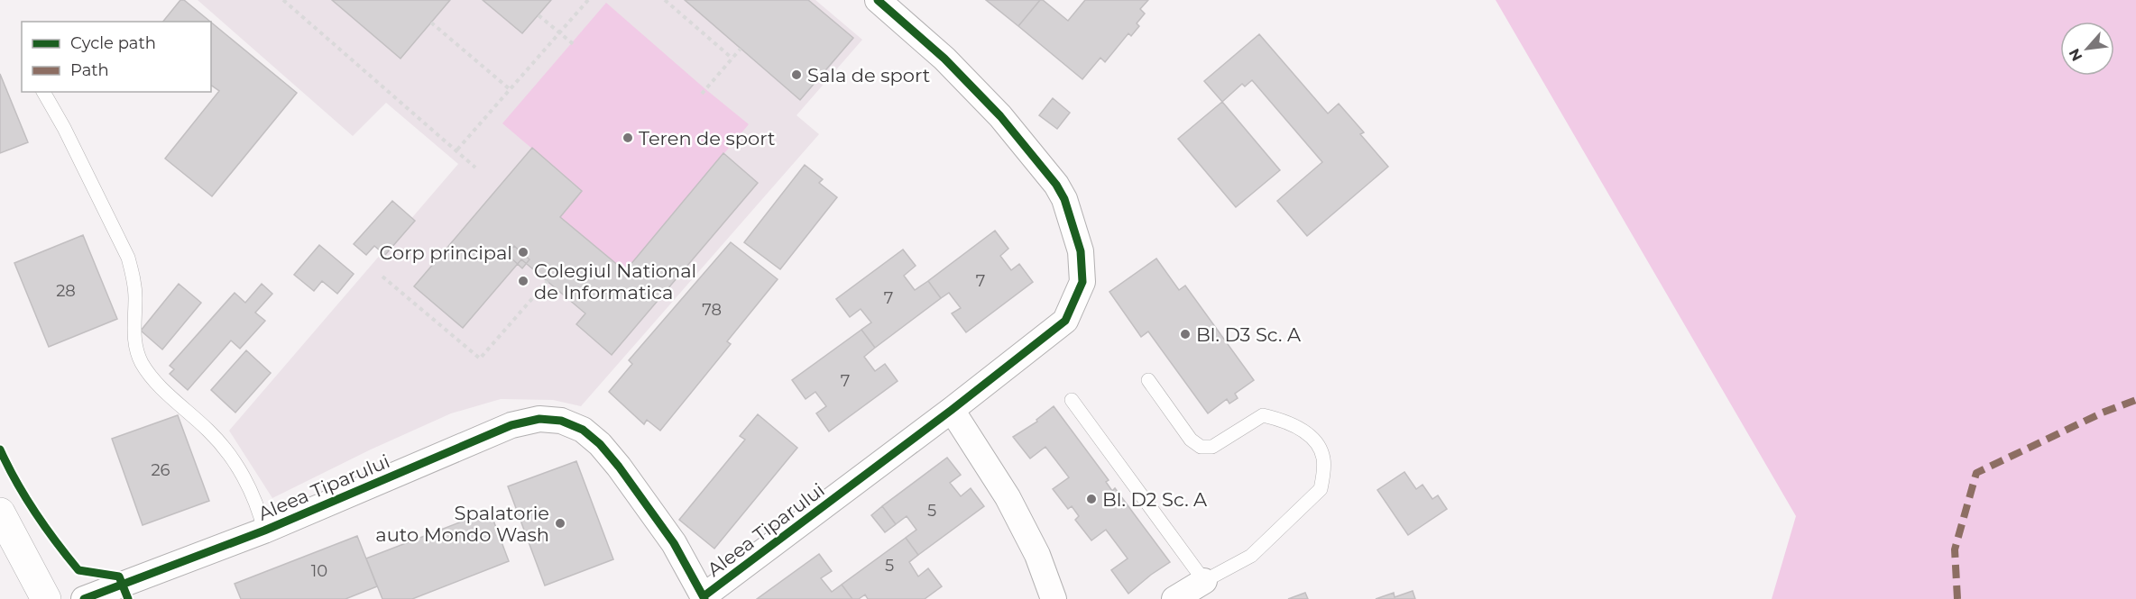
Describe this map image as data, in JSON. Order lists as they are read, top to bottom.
{
  "streets": {
    "street": ["Aleea Tiparului"]
  },
  "places": [
    "Sala de sport",
    "Teren de sport",
    "Corp principal",
    "Colegiul National de Informatica",
    "Bl. D3 Sc. A",
    "Bl. D2 Sc. A",
    "Spalatorie auto Mondo Wash"
  ],
  "house_numbers": [
    "7",
    "28",
    "7",
    "78",
    "7",
    "26",
    "5",
    "5",
    "10"
  ],
  "legend": ["Cycle path", "Path"],
  "north": "bottom left"
}
